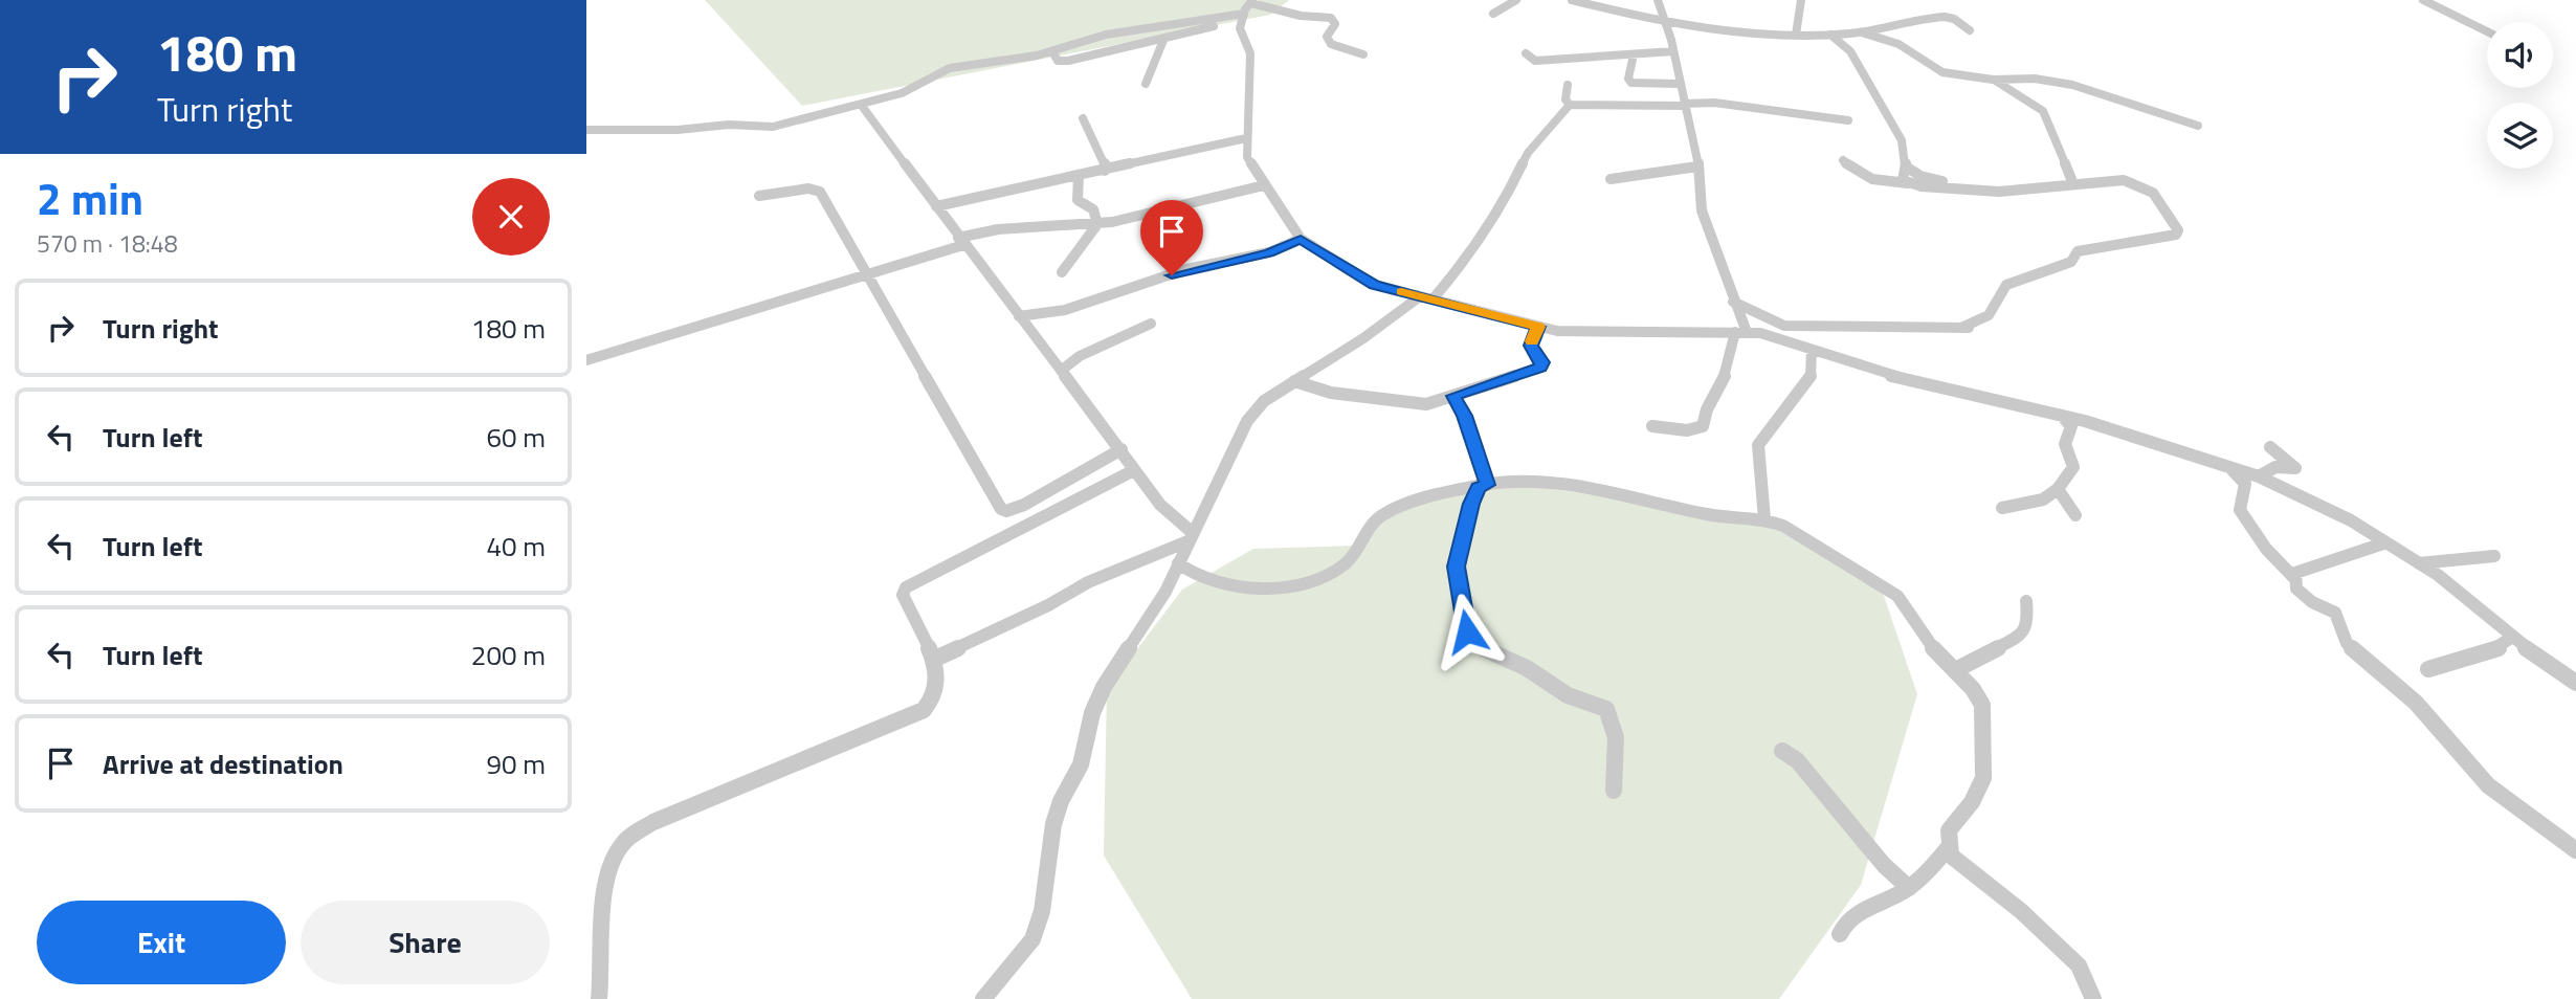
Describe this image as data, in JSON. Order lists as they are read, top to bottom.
{
  "page": {
    "turn": ["180 m", "Turn right"],
    "heading": ["2 min", "570 m · 18:48"],
    "list": [
      {
        "name": "Turn right",
        "value": "180 m"
      },
      {
        "name": "Turn left",
        "value": "60 m"
      },
      {
        "name": "Turn left",
        "value": "40 m"
      },
      {
        "name": "Turn left",
        "value": "200 m"
      },
      {
        "name": "Arrive at destination",
        "value": "90 m"
      }
    ],
    "buttons": ["Exit", "Share"]
  }
}
